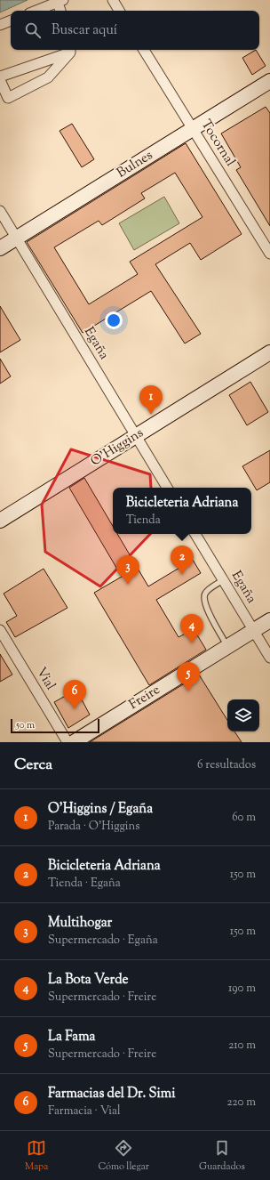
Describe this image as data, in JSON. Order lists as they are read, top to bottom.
{
  "streets": {
    "main road": ["Bulnes", "O'Higgins", "Freire"],
    "street": ["Tocornal", "Egaña", "Vial"]
  },
  "crossings": [
    ["Tocornal", "Bulnes"],
    ["Bulnes", "Egaña"],
    ["Egaña", "O'Higgins"],
    ["Egaña", "Freire"]
  ],
  "scale_bar": "50 m",
  "page": {
    "search": "Buscar aquí",
    "pins": [
      "1",
      "2",
      "3",
      "4",
      "5",
      "6"
    ],
    "popup": ["Bicicleteria Adriana", "Tienda"],
    "scale": "50 m",
    "heading": ["Cerca", "6 resultados"],
    "list": [
      {
        "mark": "1",
        "name": "O'Higgins / Egaña",
        "note": "Parada · O'Higgins",
        "value": "60 m"
      },
      {
        "mark": "2",
        "name": "Bicicleteria Adriana",
        "note": "Tienda · Egaña",
        "value": "150 m"
      },
      {
        "mark": "3",
        "name": "Multihogar",
        "note": "Supermercado · Egaña",
        "value": "150 m"
      },
      {
        "mark": "4",
        "name": "La Bota Verde",
        "note": "Supermercado · Freire",
        "value": "190 m"
      },
      {
        "mark": "5",
        "name": "La Fama",
        "note": "Supermercado · Freire",
        "value": "210 m"
      },
      {
        "mark": "6",
        "name": "Farmacias del Dr. Simi",
        "note": "Farmacia · Vial",
        "value": "220 m"
      }
    ],
    "nav": ["Mapa", "Cómo llegar", "Guardados"]
  }
}
